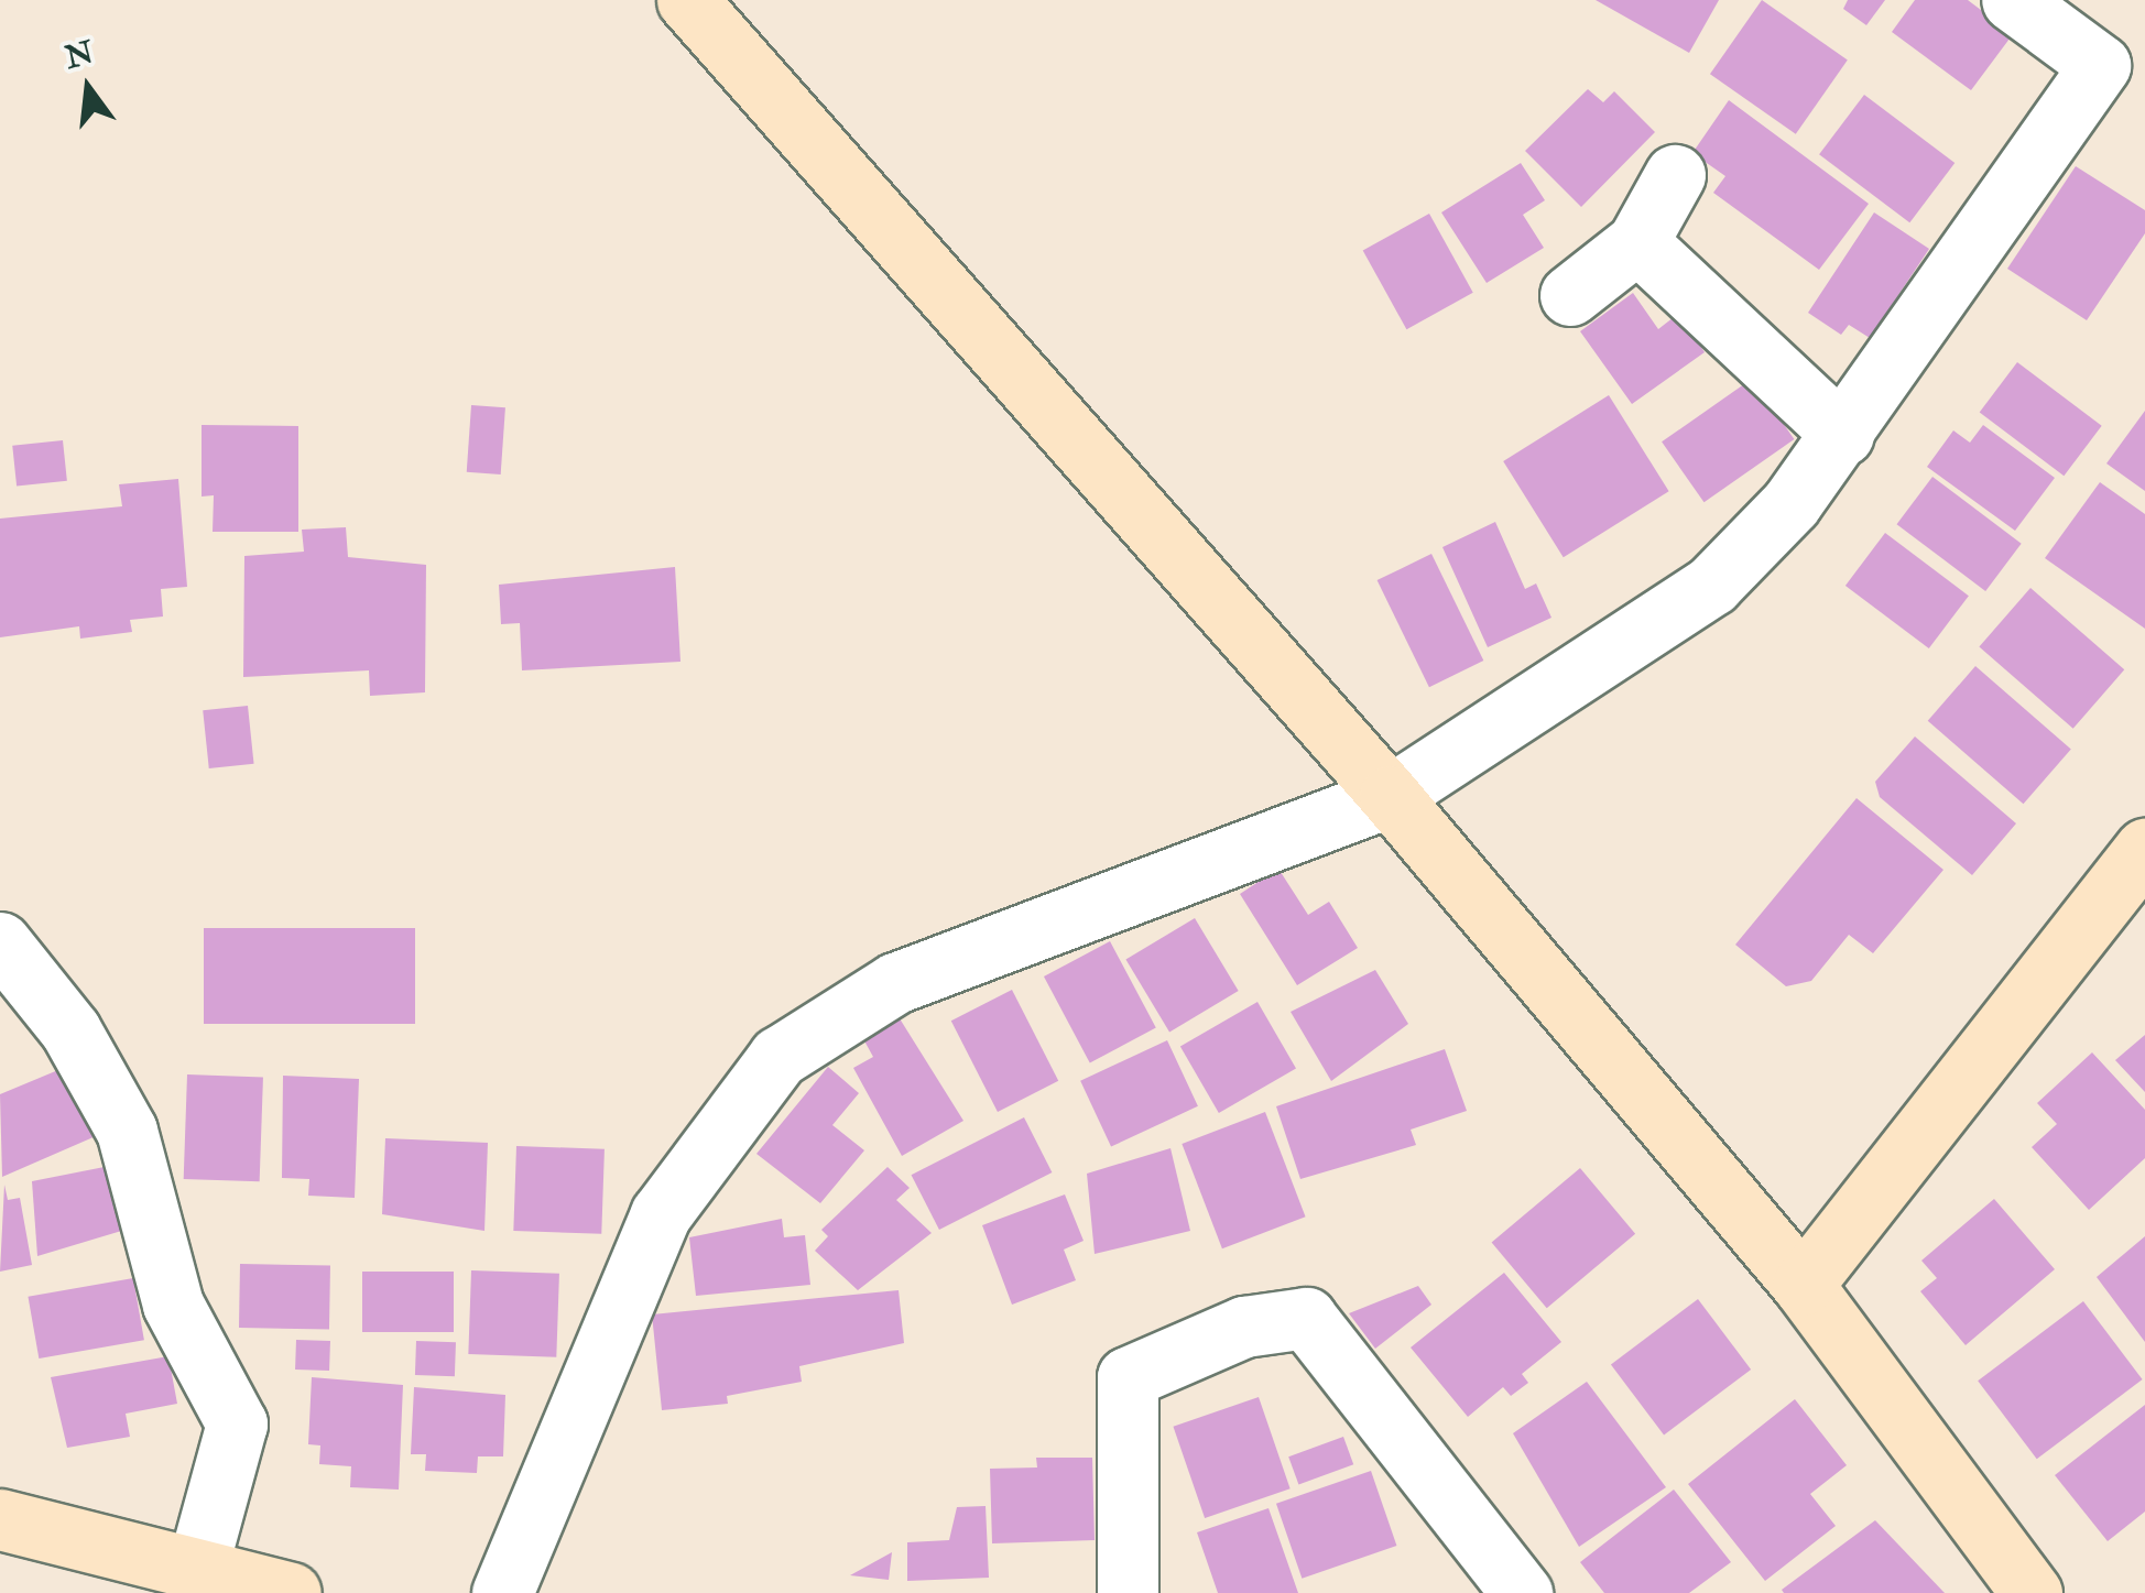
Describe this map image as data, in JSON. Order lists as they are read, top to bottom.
{
  "north": "top"
}
